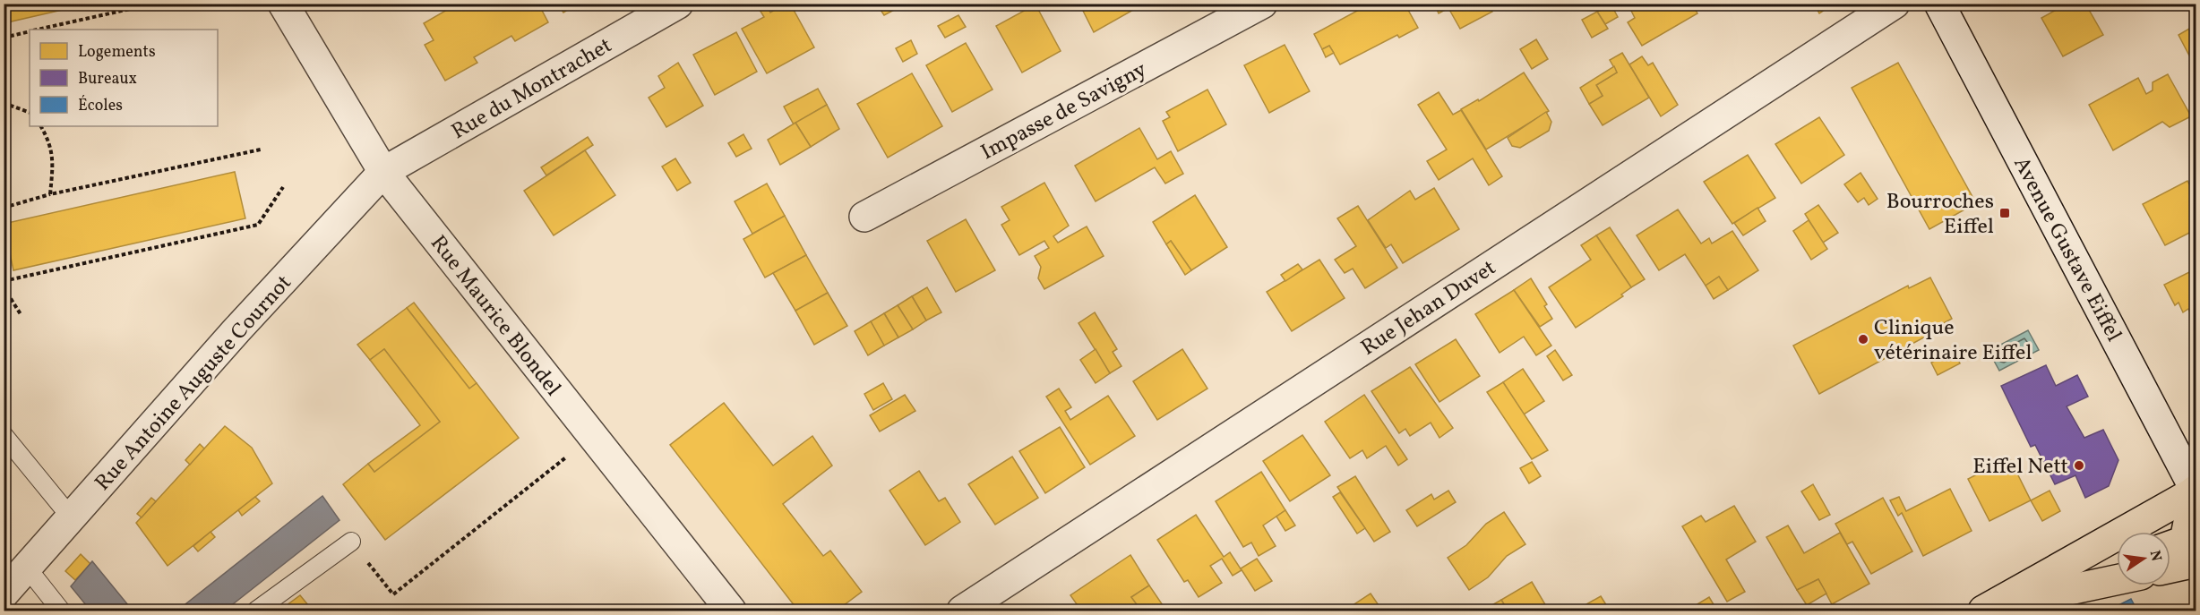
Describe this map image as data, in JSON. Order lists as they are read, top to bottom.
{
  "streets": {
    "street": [
      "Rue du Montrachet",
      "Impasse de Savigny",
      "Avenue Gustave Eiffel",
      "Rue Jehan Duvet",
      "Rue Maurice Blondel",
      "Rue Antoine Auguste Cournot"
    ]
  },
  "crossings": [
    ["Rue du Montrachet", "Rue Maurice Blondel"],
    ["Rue du Montrachet", "Rue Antoine Auguste Cournot"],
    ["Rue Maurice Blondel", "Rue Antoine Auguste Cournot"]
  ],
  "places": {
    "transit": ["Bourroches Eiffel"],
    "other": ["Clinique vétérinaire Eiffel", "Eiffel Nett"]
  },
  "legend": ["Logements", "Bureaux", "Écoles"],
  "north": "right"
}
